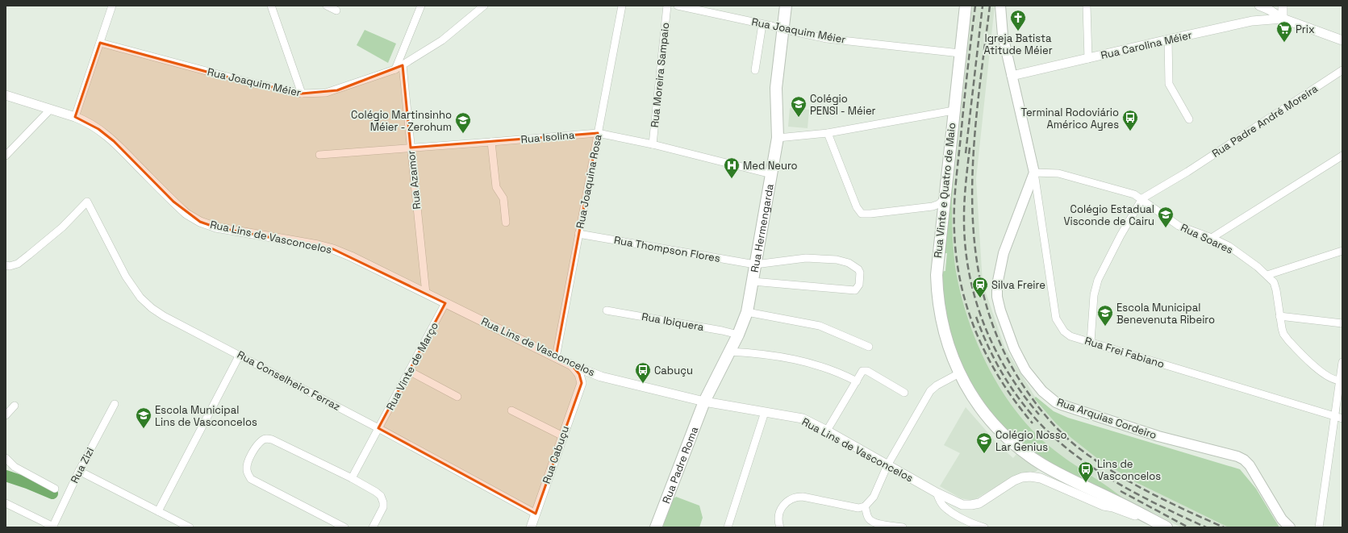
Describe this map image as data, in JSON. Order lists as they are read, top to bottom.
{
  "streets": {
    "main road": [
      "Rua Vinte e Quatro de Maio",
      "Rua Hermengarda",
      "Rua Arquias Cordeiro",
      "Rua Padre Roma"
    ],
    "street": [
      "Rua Joaquim Méier",
      "Rua Carolina Méier",
      "Rua Moreira Sampaio",
      "Rua Padre André Moreira",
      "Rua Isolina",
      "Rua Azamor",
      "Rua Joaquina Rosa",
      "Rua Lins de Vasconcelos",
      "Rua Soares",
      "Rua Thompson Flores",
      "Rua Ibiquera",
      "Rua Frei Fabiano",
      "Rua Vinte de Março",
      "Rua Conselheiro Ferraz",
      "Rua Cabuçu",
      "Rua Zizi"
    ]
  },
  "crossings": [
    ["Rua Joaquim Méier", "Rua Azamor"],
    ["Rua Joaquim Méier", "Rua Vinte e Quatro de Maio"],
    ["Rua Moreira Sampaio", "Rua Isolina"],
    ["Rua Padre André Moreira", "Rua Soares"],
    ["Rua Isolina", "Rua Azamor"],
    ["Rua Isolina", "Rua Joaquina Rosa"],
    ["Rua Isolina", "Rua Hermengarda"],
    ["Rua Azamor", "Rua Lins de Vasconcelos"],
    ["Rua Joaquina Rosa", "Rua Lins de Vasconcelos"],
    ["Rua Joaquina Rosa", "Rua Thompson Flores"],
    ["Rua Vinte e Quatro de Maio", "Rua Lins de Vasconcelos"],
    ["Rua Hermengarda", "Rua Lins de Vasconcelos"],
    ["Rua Hermengarda", "Rua Thompson Flores"],
    ["Rua Hermengarda", "Rua Ibiquera"],
    ["Rua Hermengarda", "Rua Padre Roma"],
    ["Rua Lins de Vasconcelos", "Rua Vinte de Março"],
    ["Rua Lins de Vasconcelos", "Rua Padre Roma"],
    ["Rua Soares", "Rua Frei Fabiano"],
    ["Rua Soares", "Rua Arquias Cordeiro"],
    ["Rua Frei Fabiano", "Rua Arquias Cordeiro"],
    ["Rua Vinte de Março", "Rua Conselheiro Ferraz"],
    ["Rua Conselheiro Ferraz", "Rua Cabuçu"]
  ],
  "places": {
    "church": ["Igreja Batista Atitude Méier"],
    "supermarket": ["Prix"],
    "school or university": [
      "Colégio PENSI - Méier",
      "Colégio Martinsinho Méier - Zerohum",
      "Colégio Estadual Visconde de Cairu",
      "Escola Municipal Benevenuta Ribeiro",
      "Escola Municipal Lins de Vasconcelos",
      "Colégio Nosso Lar Genius"
    ],
    "bus stop": ["Terminal Rodoviário Américo Ayres", "Cabuçu", "Lins de Vasconcelos"],
    "hospital": ["Med Neuro"],
    "station": ["Silva Freire"]
  }
}
